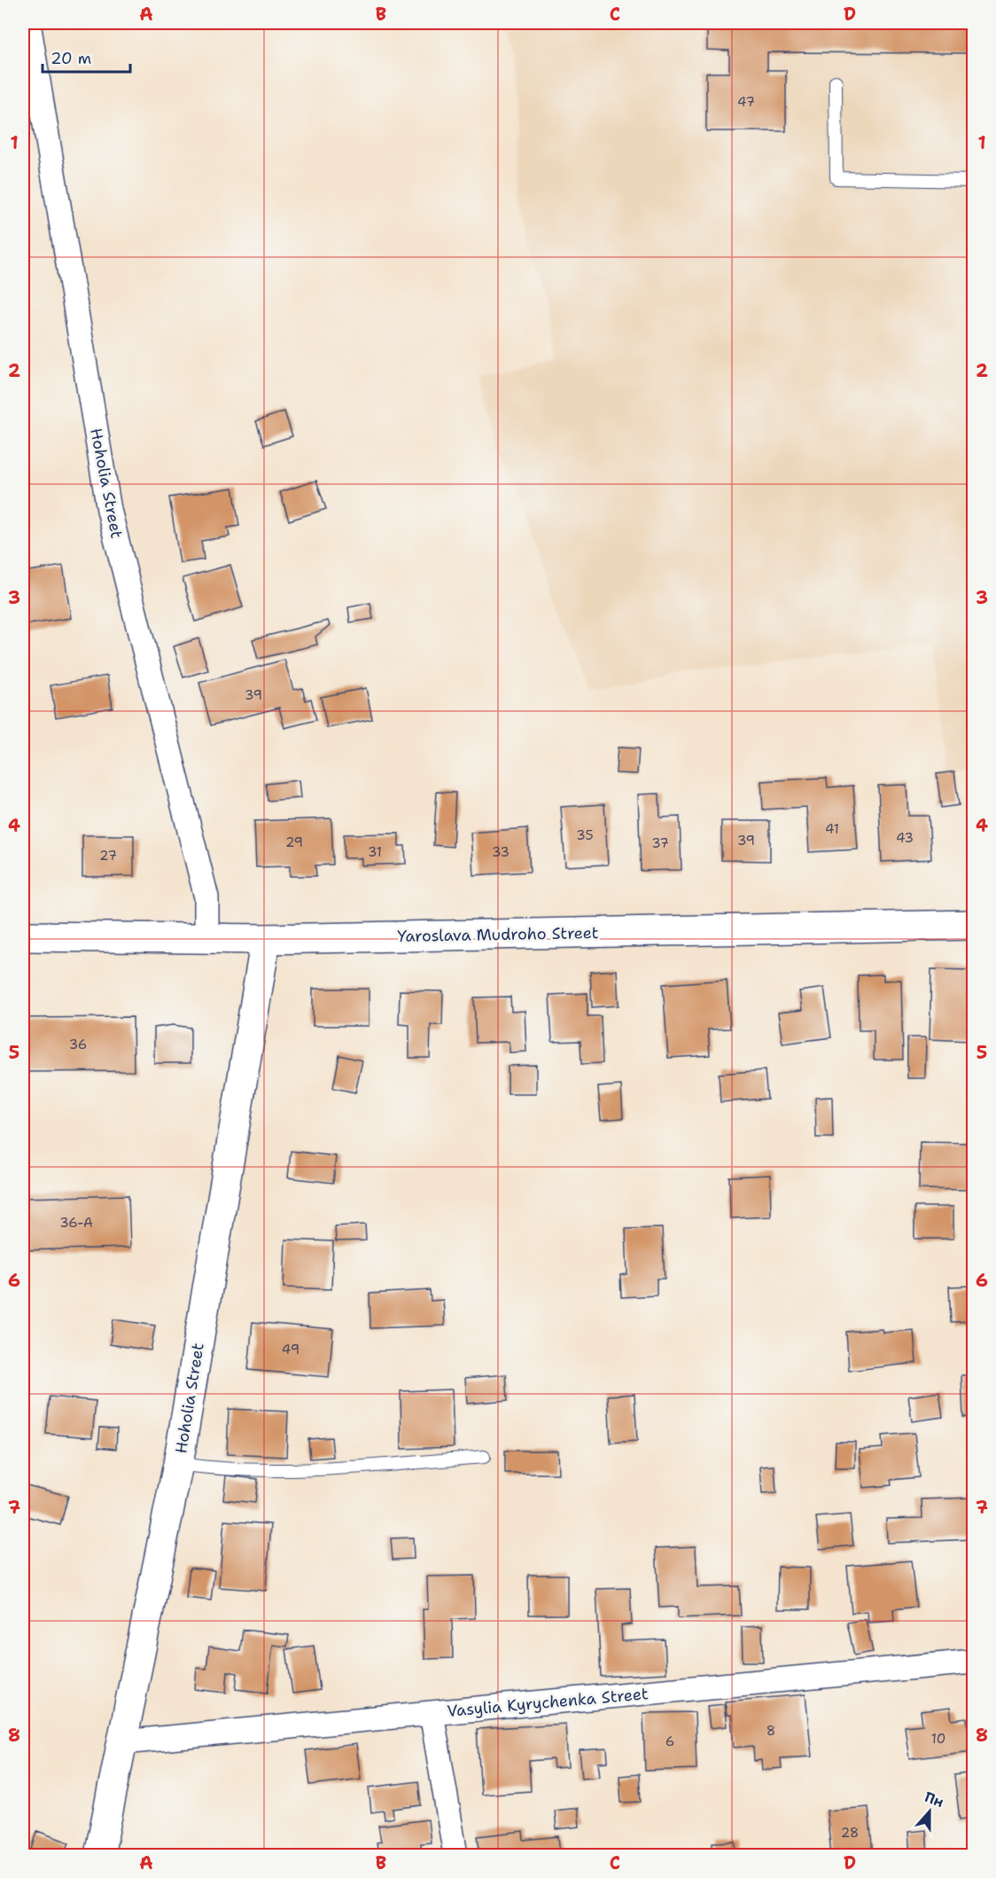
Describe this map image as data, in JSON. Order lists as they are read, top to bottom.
{
  "streets": {
    "main road": ["Hoholia Street", "Yaroslava Mudroho Street"],
    "street": ["Vasylia Kyrychenka Street"]
  },
  "crossings": [
    ["Hoholia Street", "Yaroslava Mudroho Street"],
    ["Hoholia Street", "Vasylia Kyrychenka Street"]
  ],
  "house_numbers": [
    "47",
    "39",
    "41",
    "35",
    "43",
    "39",
    "29",
    "37",
    "31",
    "33",
    "27",
    "36",
    "36-А",
    "49",
    "8",
    "10",
    "6",
    "28"
  ],
  "scale_bar": "20 m",
  "north": "top",
  "grid": {
    "columns": [
      "A",
      "B",
      "C",
      "D"
    ],
    "rows": [
      "1",
      "2",
      "3",
      "4",
      "5",
      "6",
      "7",
      "8"
    ]
  }
}
